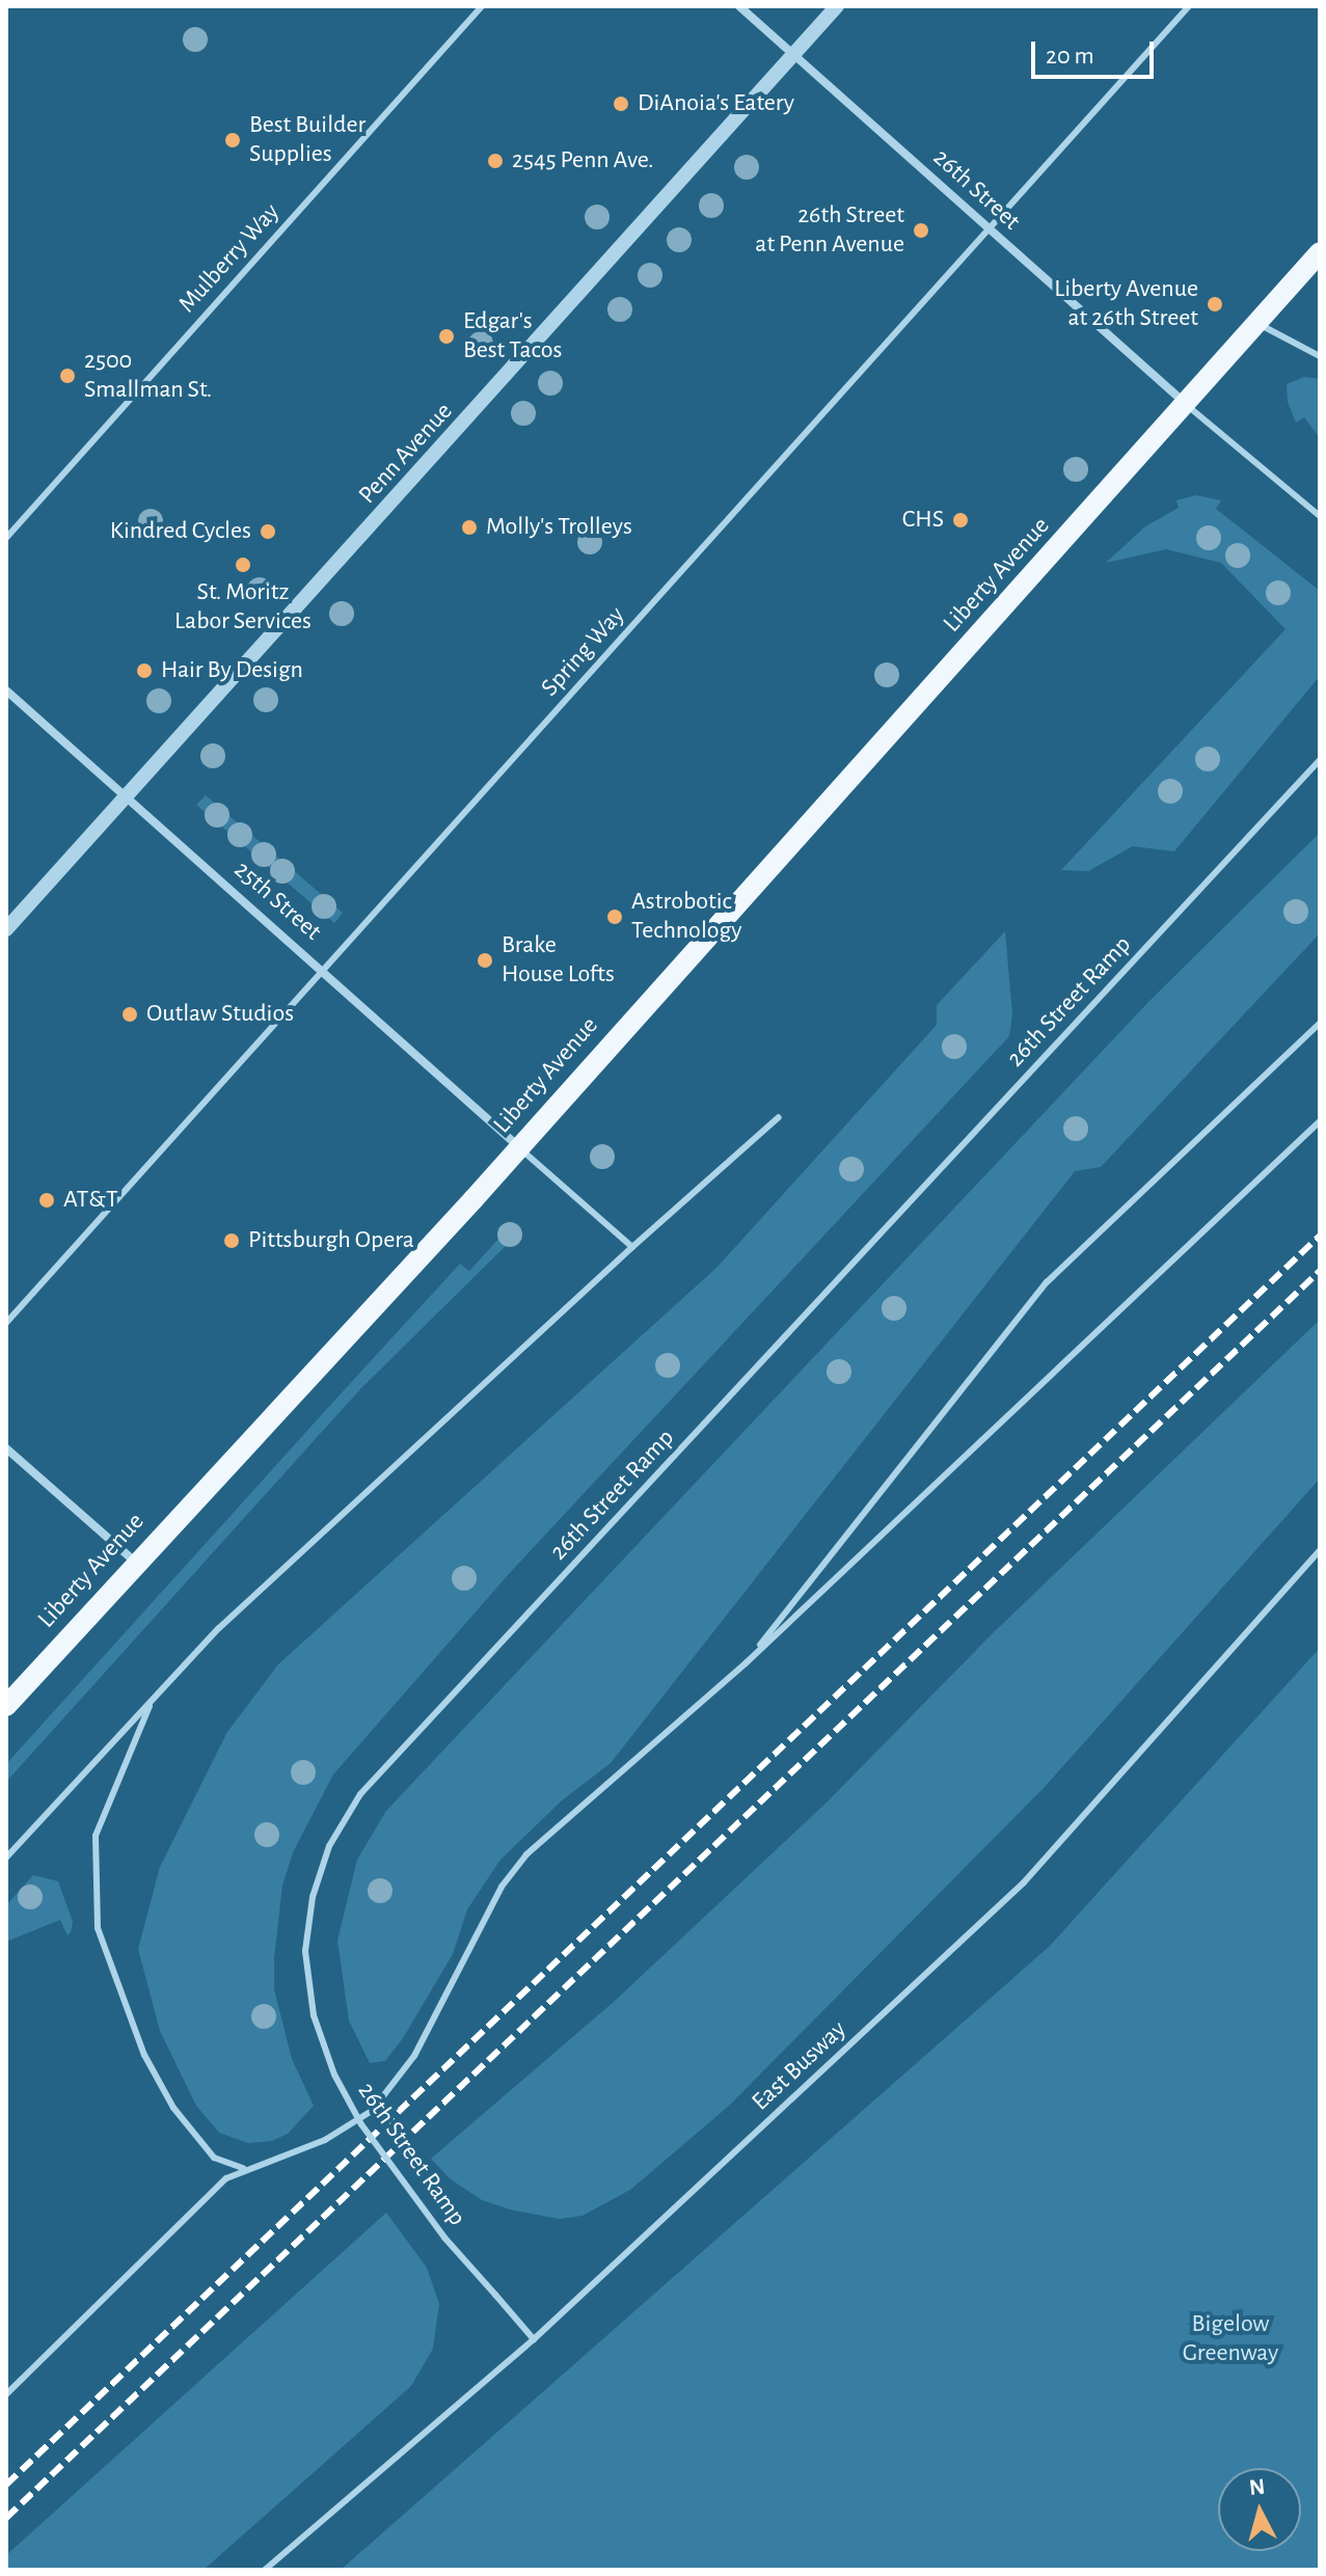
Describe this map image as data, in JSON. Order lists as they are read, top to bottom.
{
  "streets": {
    "main road": ["Liberty Avenue"],
    "street": ["26th Street", "Penn Avenue", "25th Street"],
    "lane": [
      "Mulberry Way",
      "Spring Way",
      "26th Street Ramp",
      "East Busway"
    ]
  },
  "crossings": [
    ["26th Street", "Penn Avenue"],
    ["26th Street", "Liberty Avenue"],
    ["26th Street", "Spring Way"],
    ["Penn Avenue", "25th Street"],
    ["Liberty Avenue", "25th Street"],
    ["Spring Way", "25th Street"],
    ["26th Street Ramp", "East Busway"]
  ],
  "parks": ["Bigelow Greenway"],
  "places": [
    "DiAnoia's Eatery",
    "Best Builder Supplies",
    "2545 Penn Ave.",
    "26th Street at Penn Avenue",
    "Liberty Avenue at 26th Street",
    "Edgar's Best Tacos",
    "2500 Smallman St.",
    "CHS",
    "Molly's Trolleys",
    "Kindred Cycles",
    "St. Moritz Labor Services",
    "Hair By Design",
    "Astrobotic Technology",
    "Brake House Lofts",
    "Outlaw Studios",
    "AT&T",
    "Pittsburgh Opera"
  ],
  "scale_bar": "20 m",
  "north": "top"
}
